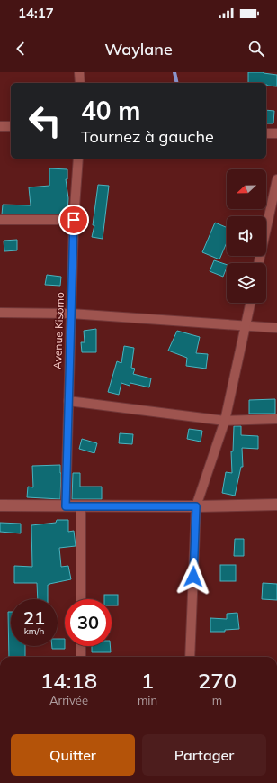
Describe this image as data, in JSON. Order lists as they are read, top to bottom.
{
  "streets": {
    "street": ["Avenue Kisomo"]
  },
  "north": "left",
  "page": {
    "status": "14:17",
    "header": "Waylane",
    "turn": ["40 m", "Tournez à gauche"],
    "speed": "21 km/h",
    "limit": "30",
    "eta": [
      "14:18",
      "Arrivée",
      "1",
      "min",
      "270",
      "m"
    ],
    "buttons": ["Quitter", "Partager"]
  }
}
